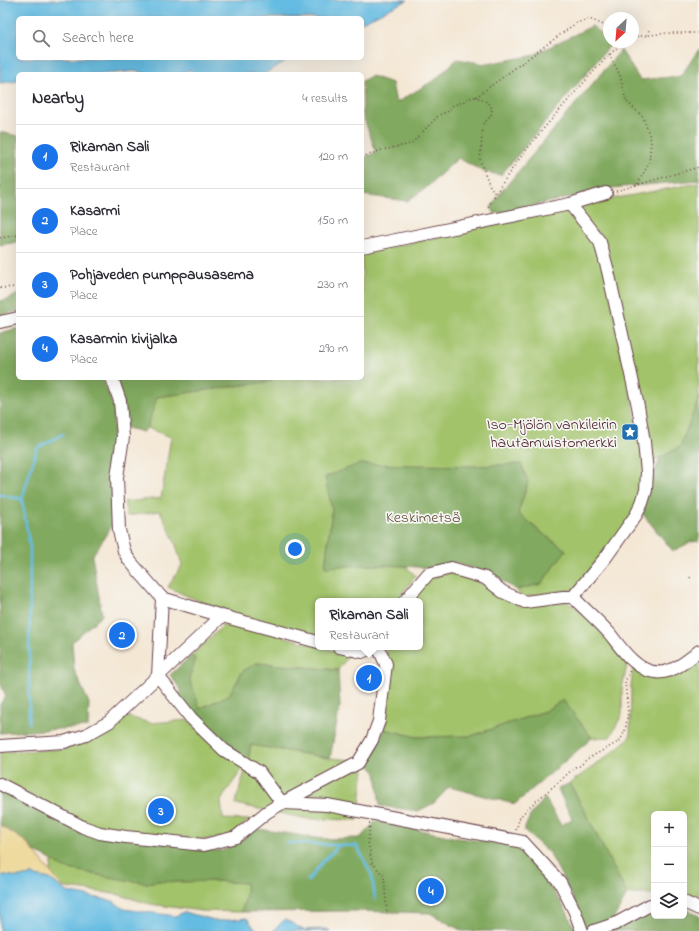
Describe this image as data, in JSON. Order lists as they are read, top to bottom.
{
  "parks": ["Keskimetsä"],
  "places": {
    "place": ["Iso-Mjölön vankileirin hautamuistomerkki"]
  },
  "north": "bottom left",
  "page": {
    "search": "Search here",
    "heading": ["Nearby", "4 results"],
    "list": [
      {
        "mark": "1",
        "name": "Rikaman Sali",
        "note": "Restaurant",
        "value": "120 m"
      },
      {
        "mark": "2",
        "name": "Kasarmi",
        "note": "Place",
        "value": "150 m"
      },
      {
        "mark": "3",
        "name": "Pohjaveden pumppausasema",
        "note": "Place",
        "value": "230 m"
      },
      {
        "mark": "4",
        "name": "Kasarmin kivijalka",
        "note": "Place",
        "value": "290 m"
      }
    ],
    "popup": ["Rikaman Sali", "Restaurant"],
    "pins": [
      "2",
      "1",
      "3",
      "4"
    ],
    "map_buttons": ["+", "−"]
  }
}
